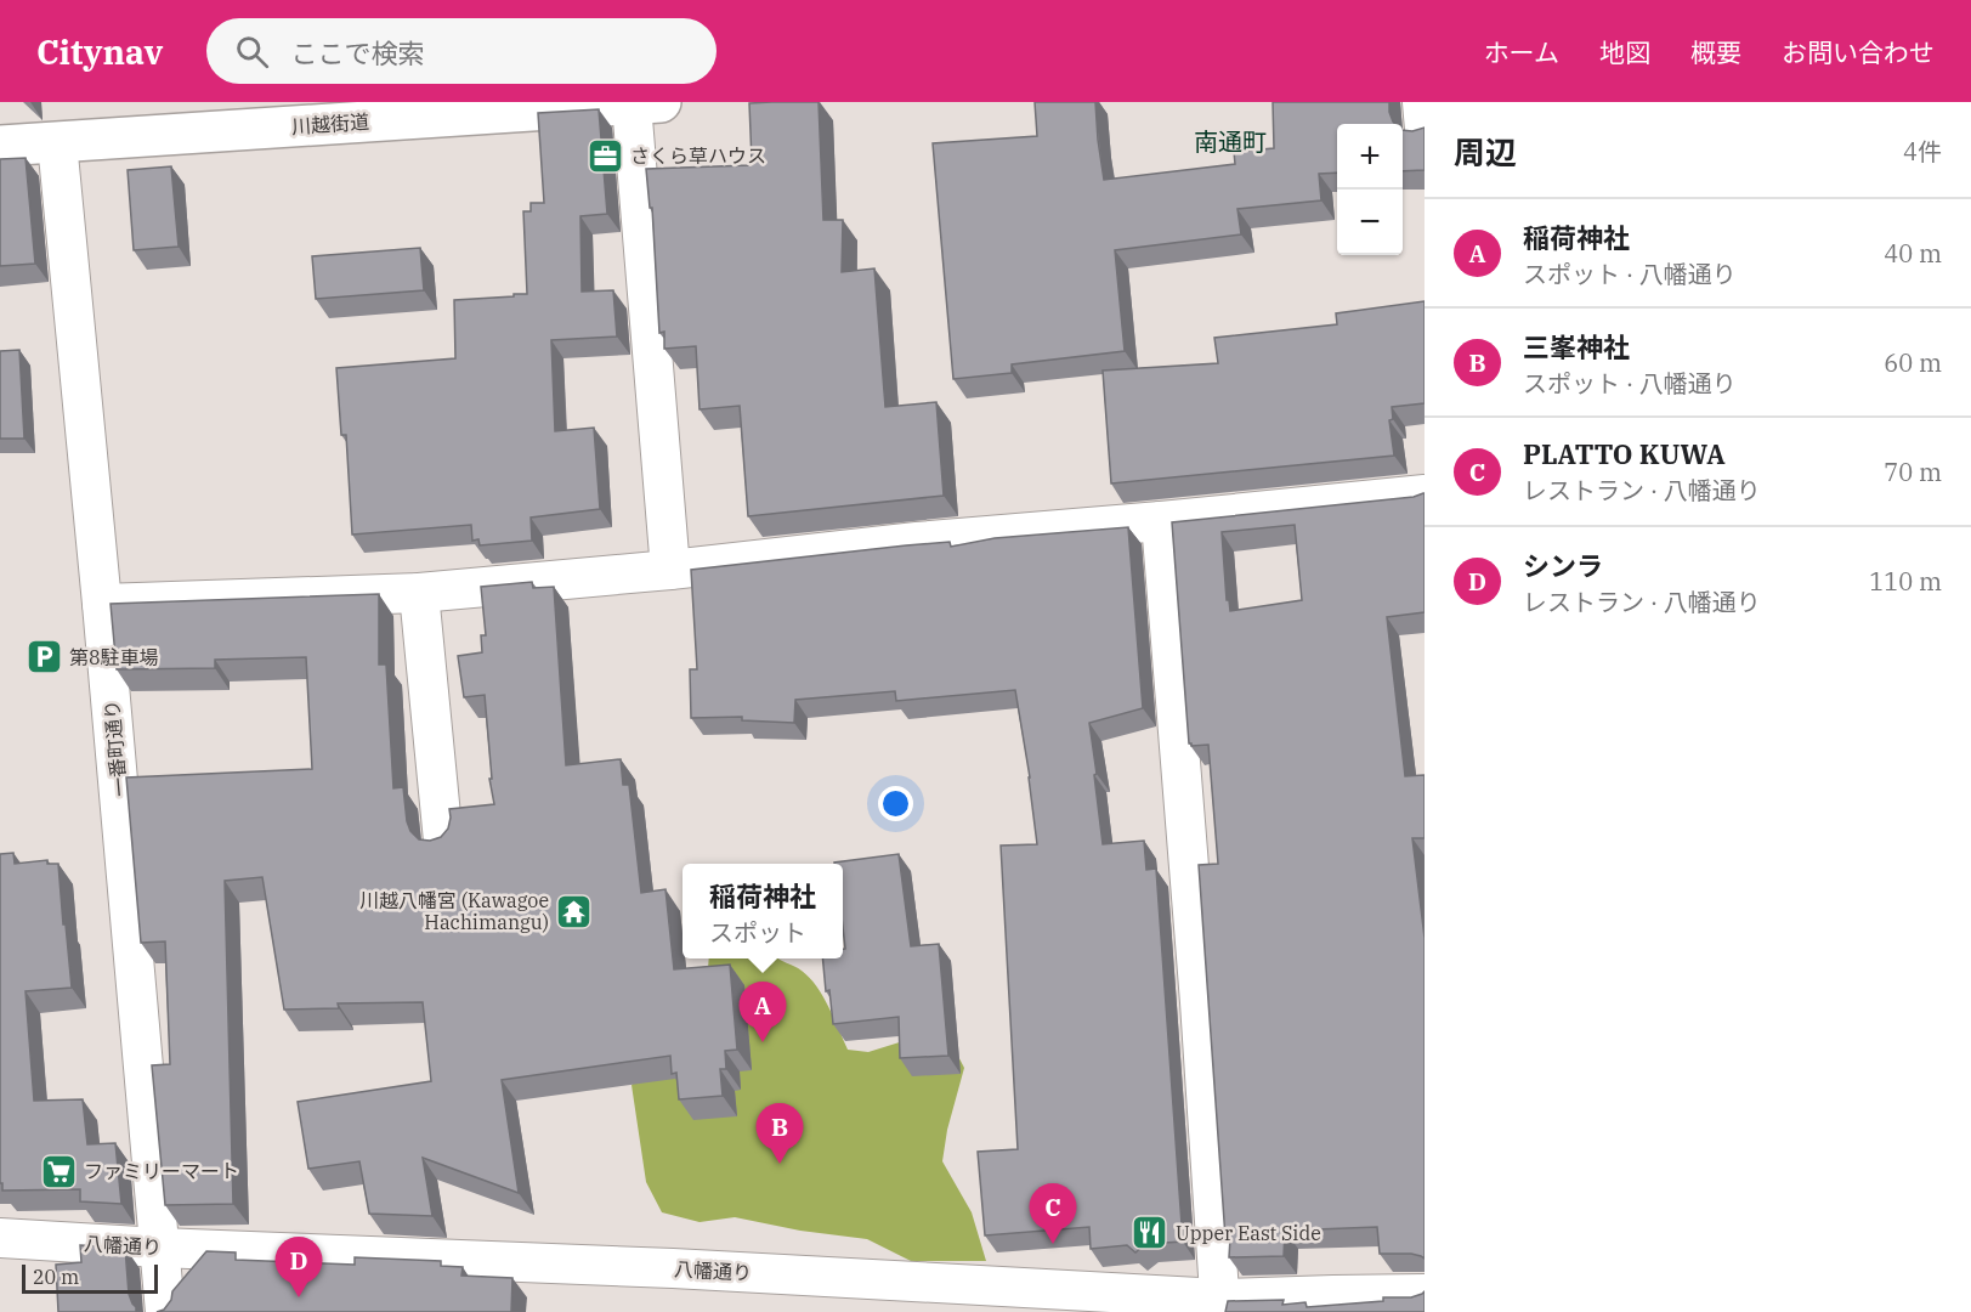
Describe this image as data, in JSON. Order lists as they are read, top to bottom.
{
  "streets": {
    "main road": ["川越街道"],
    "street": ["一番町通り", "八幡通り"]
  },
  "crossings": [
    ["川越街道", "一番町通り"],
    ["一番町通り", "八幡通り"]
  ],
  "districts": ["南通町"],
  "places": {
    "office": ["さくら草ハウス"],
    "parking": ["第8駐車場"],
    "temple": ["川越八幡宮 (Kawagoe Hachimangu)"],
    "supermarket": ["ファミリーマート"],
    "restaurant": ["Upper East Side"]
  },
  "scale_bar": "20 m",
  "page": {
    "header": "Citynav",
    "search": "ここで検索",
    "nav": [
      "ホーム",
      "地図",
      "概要",
      "お問い合わせ"
    ],
    "heading": ["周辺", "4件"],
    "map_buttons": ["+", "−"],
    "list": [
      {
        "mark": "A",
        "name": "稲荷神社",
        "note": "スポット · 八幡通り",
        "value": "40 m"
      },
      {
        "mark": "B",
        "name": "三峯神社",
        "note": "スポット · 八幡通り",
        "value": "60 m"
      },
      {
        "mark": "C",
        "name": "PLATTO KUWA",
        "note": "レストラン · 八幡通り",
        "value": "70 m"
      },
      {
        "mark": "D",
        "name": "シンラ",
        "note": "レストラン · 八幡通り",
        "value": "110 m"
      }
    ],
    "popup": ["稲荷神社", "スポット"],
    "pins": [
      "A",
      "B",
      "C",
      "D"
    ],
    "scale": "20 m"
  }
}
